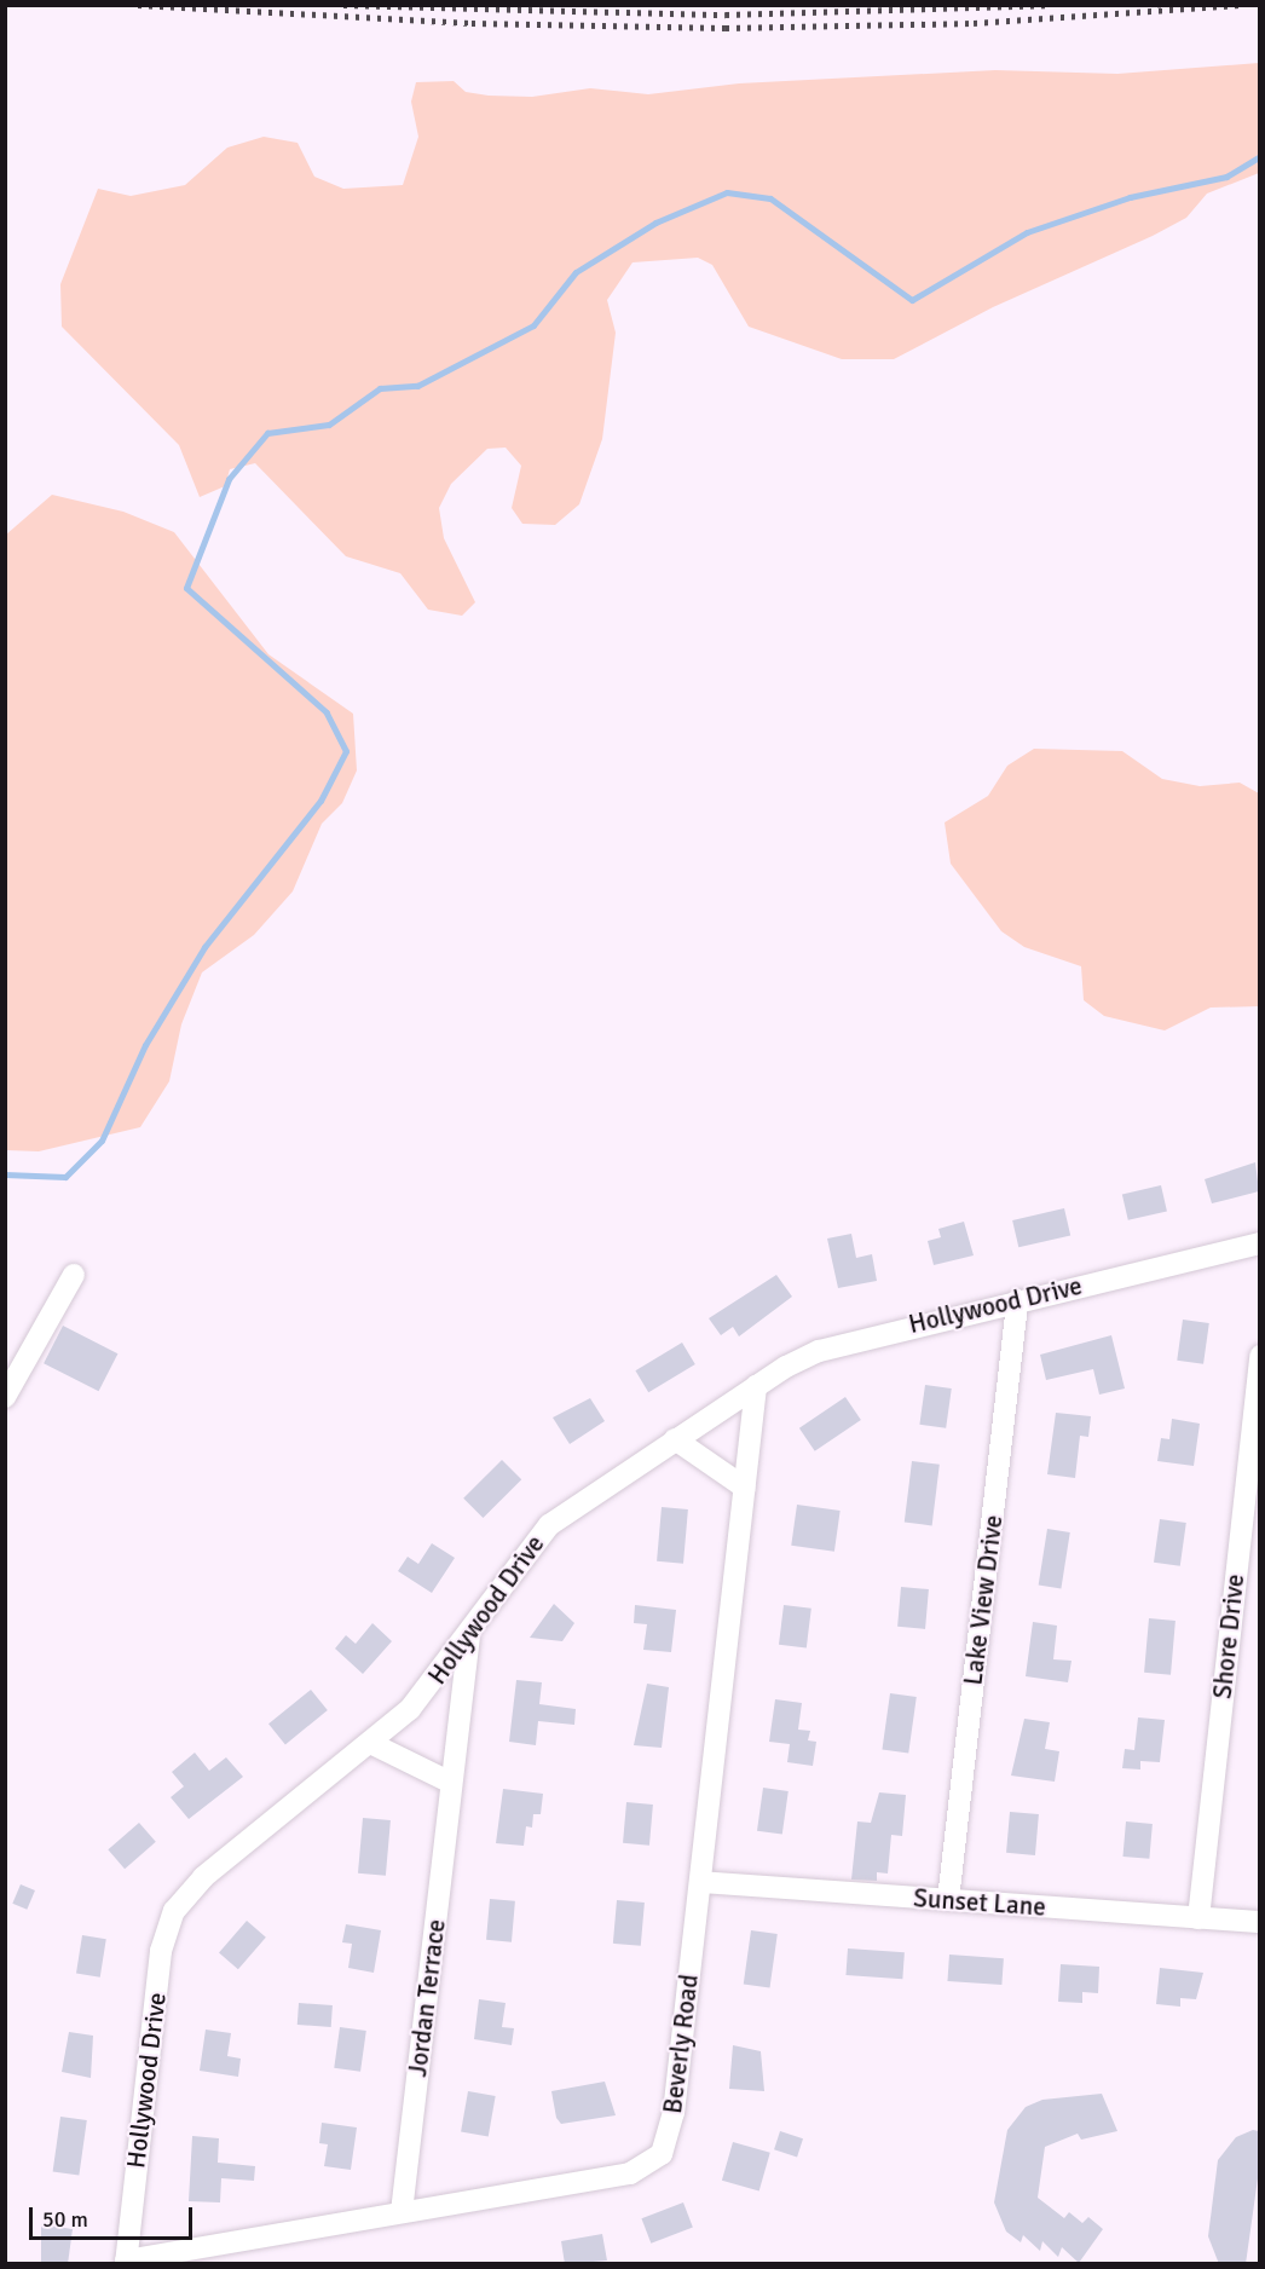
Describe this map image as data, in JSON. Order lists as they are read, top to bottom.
{
  "streets": {
    "street": [
      "Hollywood Drive",
      "Lake View Drive",
      "Shore Drive",
      "Sunset Lane",
      "Jordan Terrace",
      "Beverly Road"
    ]
  },
  "crossings": [
    ["Hollywood Drive", "Lake View Drive"],
    ["Hollywood Drive", "Jordan Terrace"],
    ["Hollywood Drive", "Beverly Road"],
    ["Lake View Drive", "Sunset Lane"],
    ["Shore Drive", "Sunset Lane"],
    ["Sunset Lane", "Beverly Road"],
    ["Jordan Terrace", "Beverly Road"]
  ],
  "scale_bar": "50 m"
}
